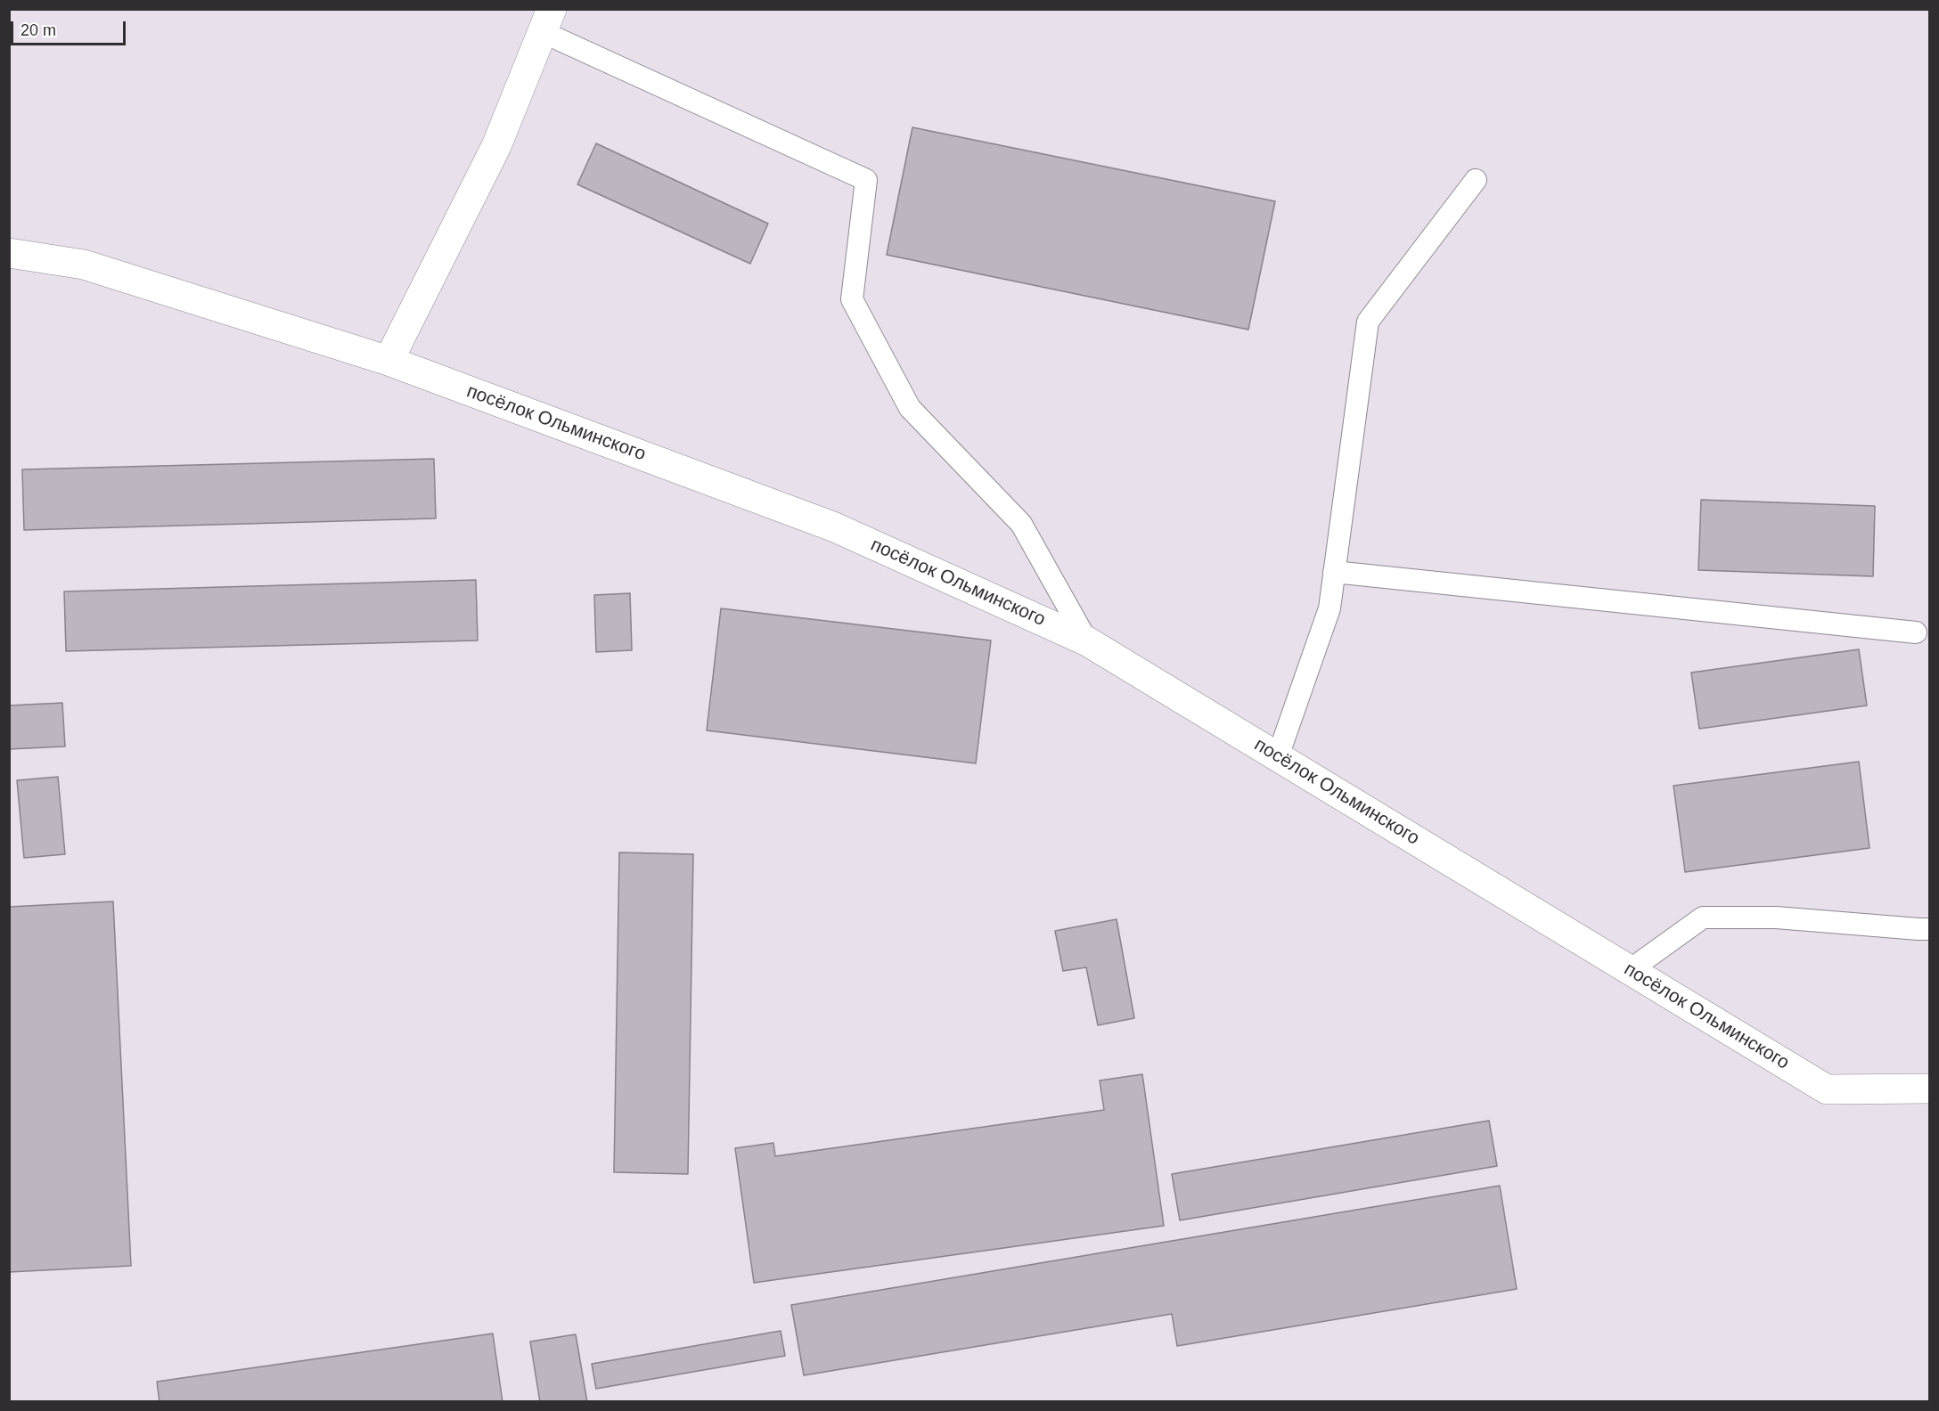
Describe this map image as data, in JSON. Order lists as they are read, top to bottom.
{
  "streets": {
    "street": ["посёлок Ольминского"]
  },
  "scale_bar": "20 m"
}
